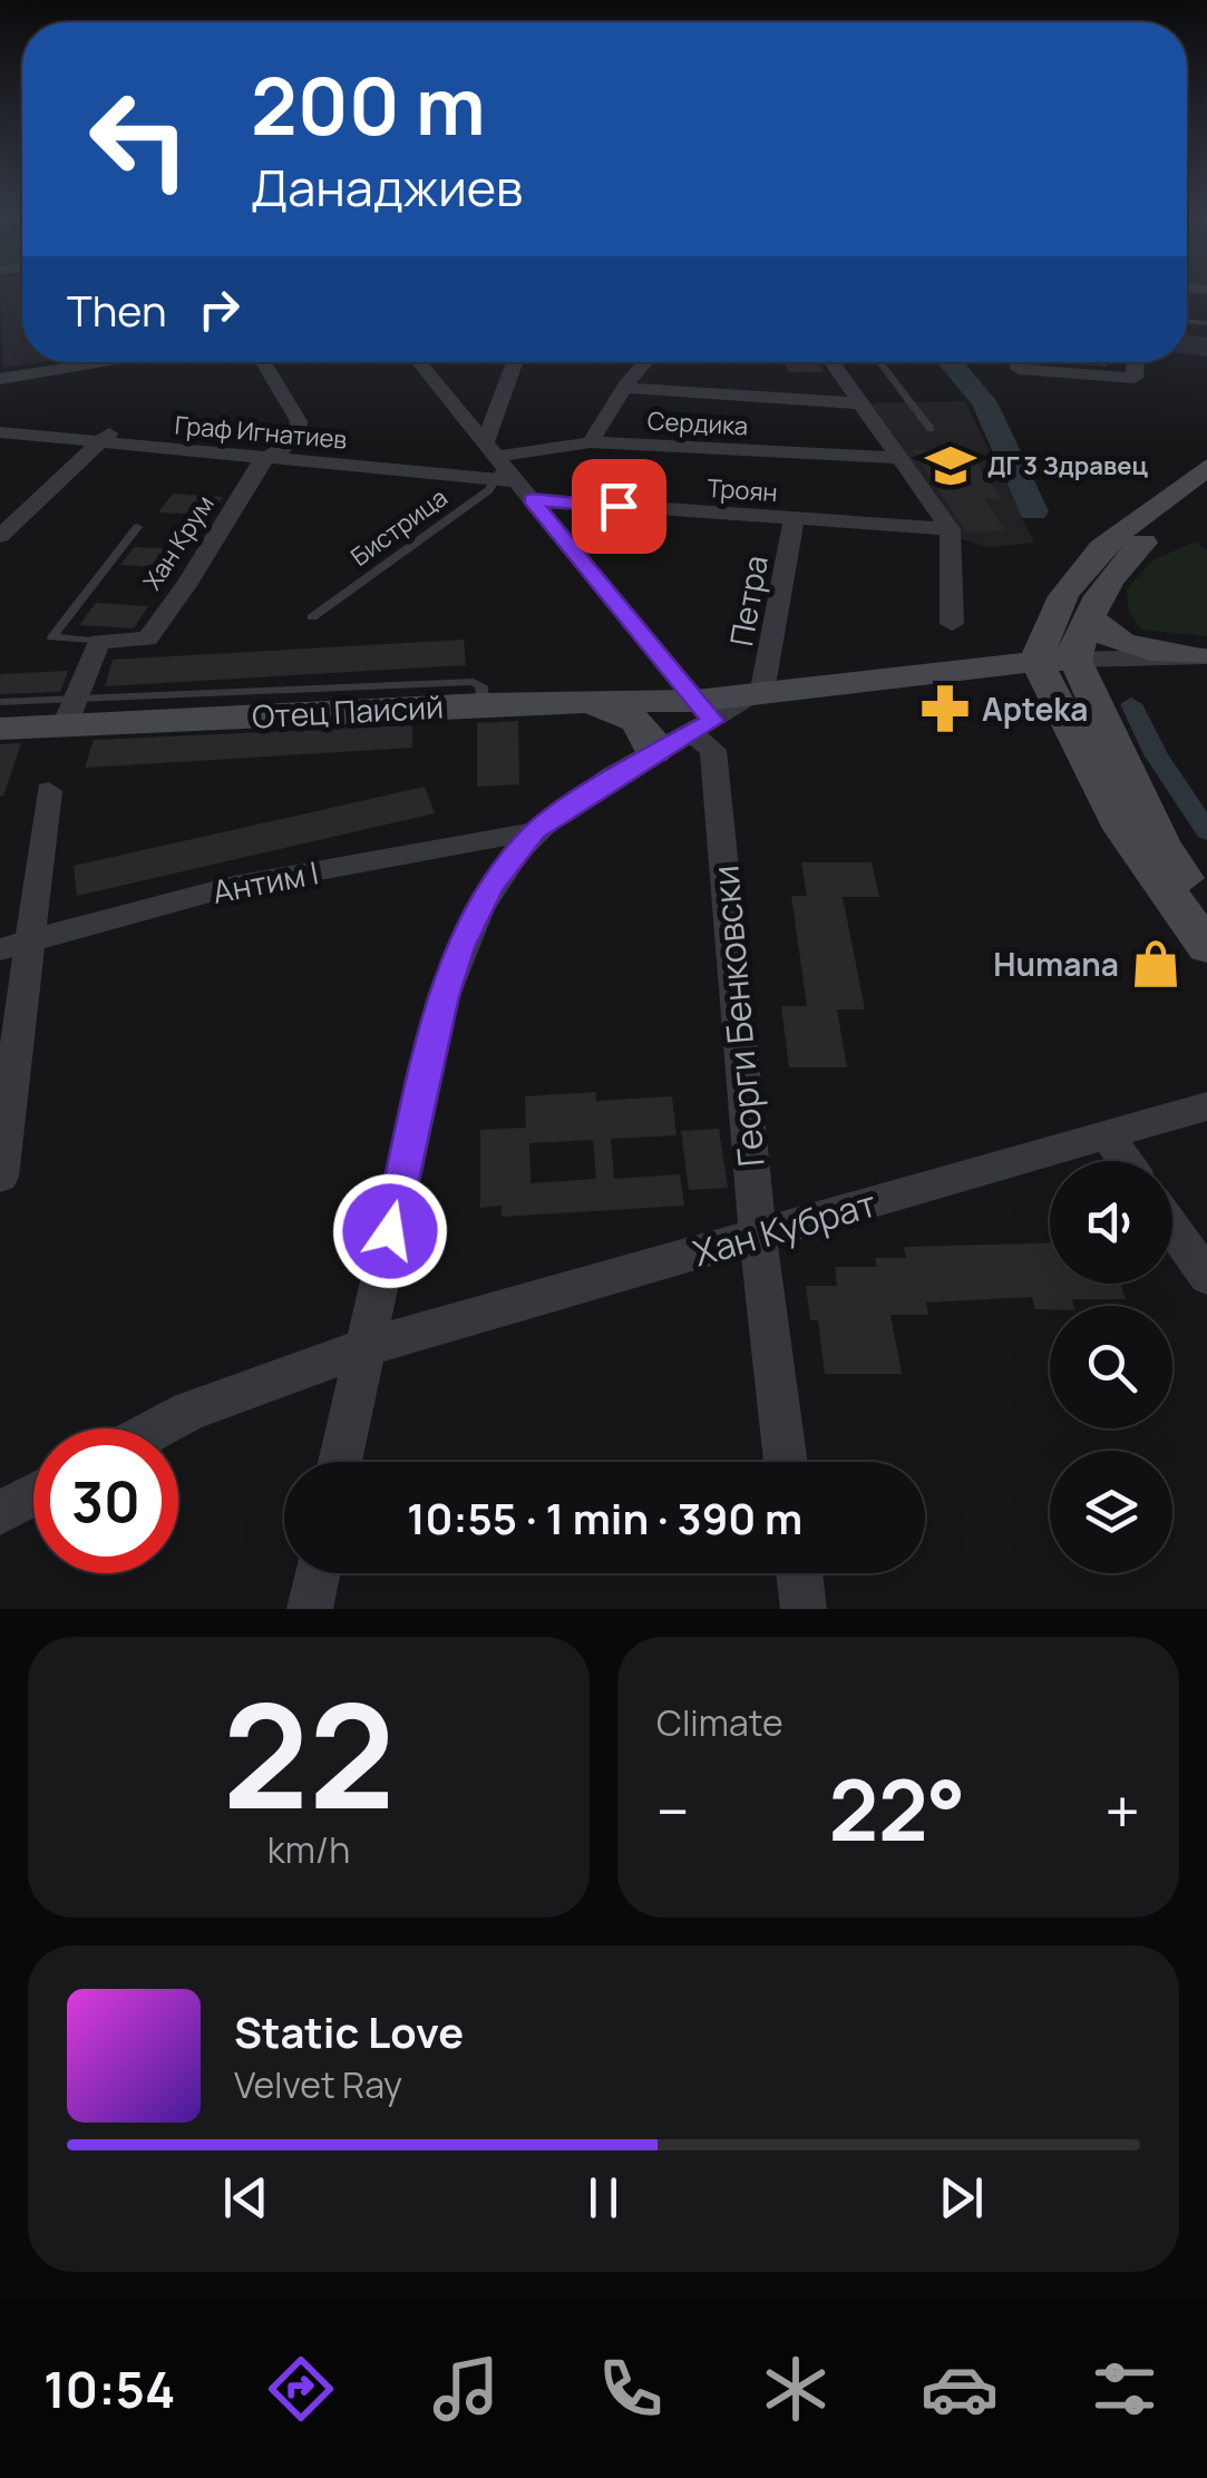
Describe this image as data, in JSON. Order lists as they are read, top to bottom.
{
  "streets": {
    "main road": ["Отец Паисий"],
    "street": [
      "Сердика",
      "Граф Игнатиев",
      "Троян",
      "Хан Крум",
      "Петра",
      "Антим I",
      "Георги Бенковски",
      "Хан Кубрат"
    ],
    "lane": ["Бистрица"]
  },
  "crossings": [
    ["Сердика", "Граф Игнатиев"],
    ["Сердика", "Троян"],
    ["Сердика", "Бистрица"],
    ["Граф Игнатиев", "Троян"],
    ["Граф Игнатиев", "Бистрица"],
    ["Граф Игнатиев", "Хан Крум"],
    ["Троян", "Бистрица"],
    ["Троян", "Петра"],
    ["Петра", "Отец Паисий"],
    ["Отец Паисий", "Георги Бенковски"],
    ["Георги Бенковски", "Хан Кубрат"]
  ],
  "places": {
    "school or university": ["ДГ 3 Здравец"],
    "pharmacy": ["Apteka"],
    "shop": ["Humana"]
  },
  "page": {
    "turn": ["200 m", "Данаджиев"],
    "then": "Then",
    "limit": "30",
    "trip": "10:55 · 1 min · 390 m",
    "tile": [
      ["22", "km/h"],
      "Climate"
    ],
    "heat": ["−", "22°", "+"],
    "song": ["Static Love", "Velvet Ray"],
    "tabs": "10:54"
  }
}
